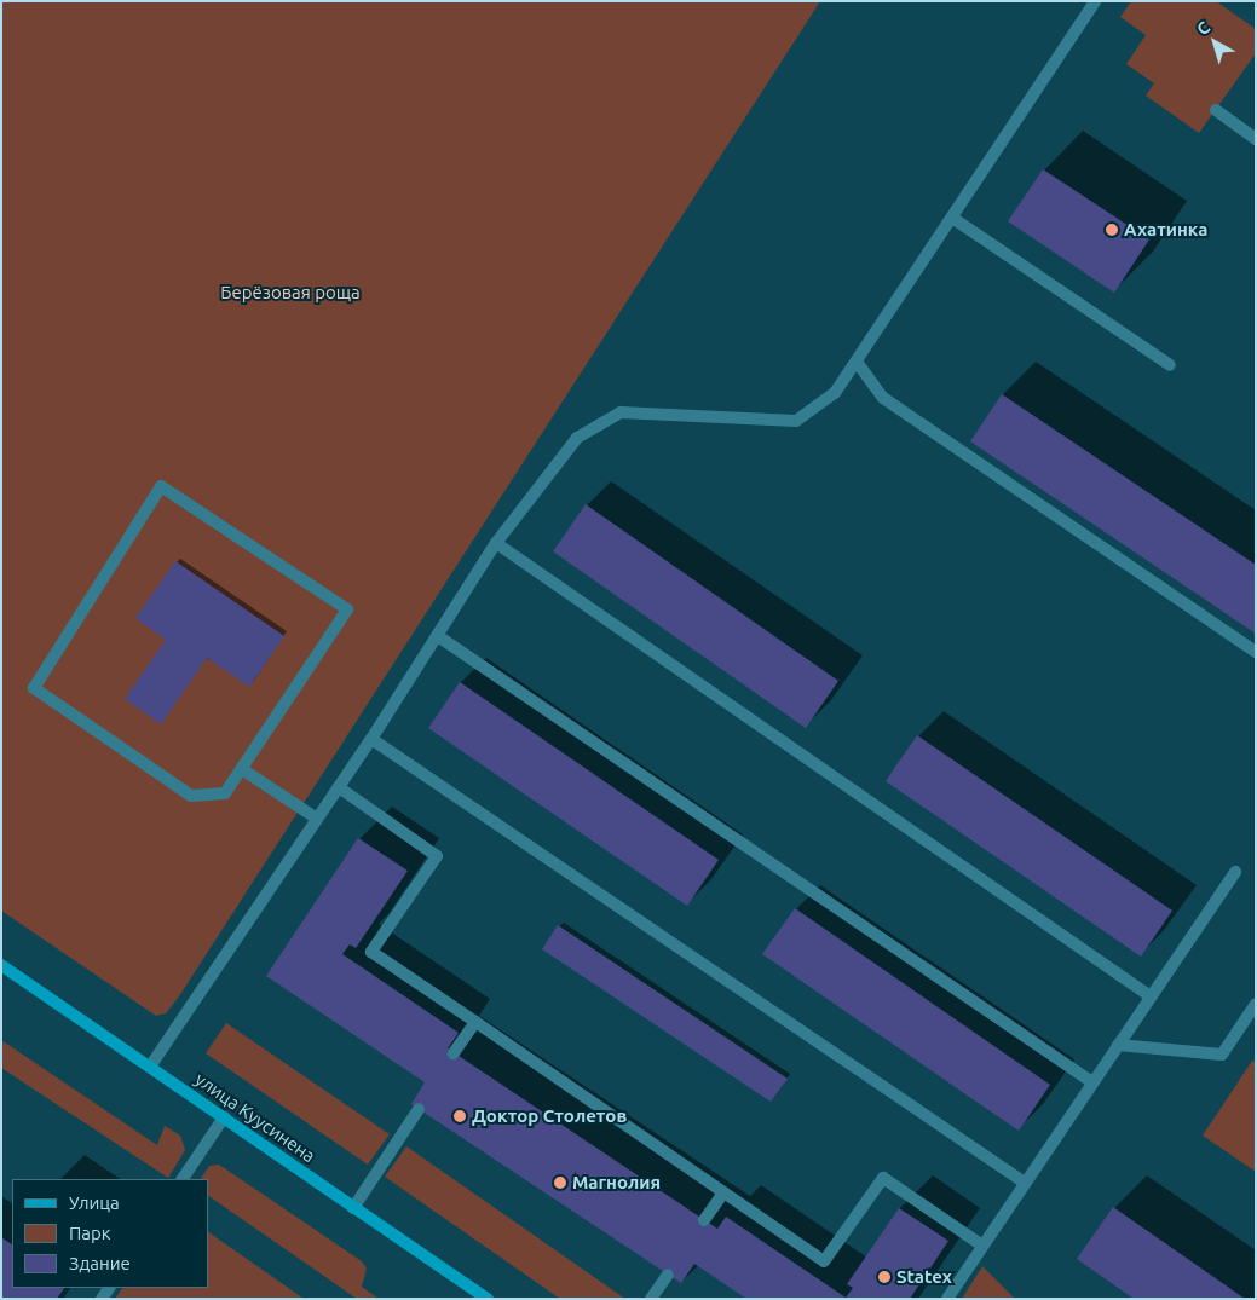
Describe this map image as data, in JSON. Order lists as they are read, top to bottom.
{
  "streets": {
    "main road": ["улица Куусинена"]
  },
  "parks": ["Берёзовая роща"],
  "places": [
    "Ахатинка",
    "Доктор Столетов",
    "Магнолия",
    "Statex"
  ],
  "legend": ["Улица", "Парк", "Здание"],
  "north": "top left"
}
